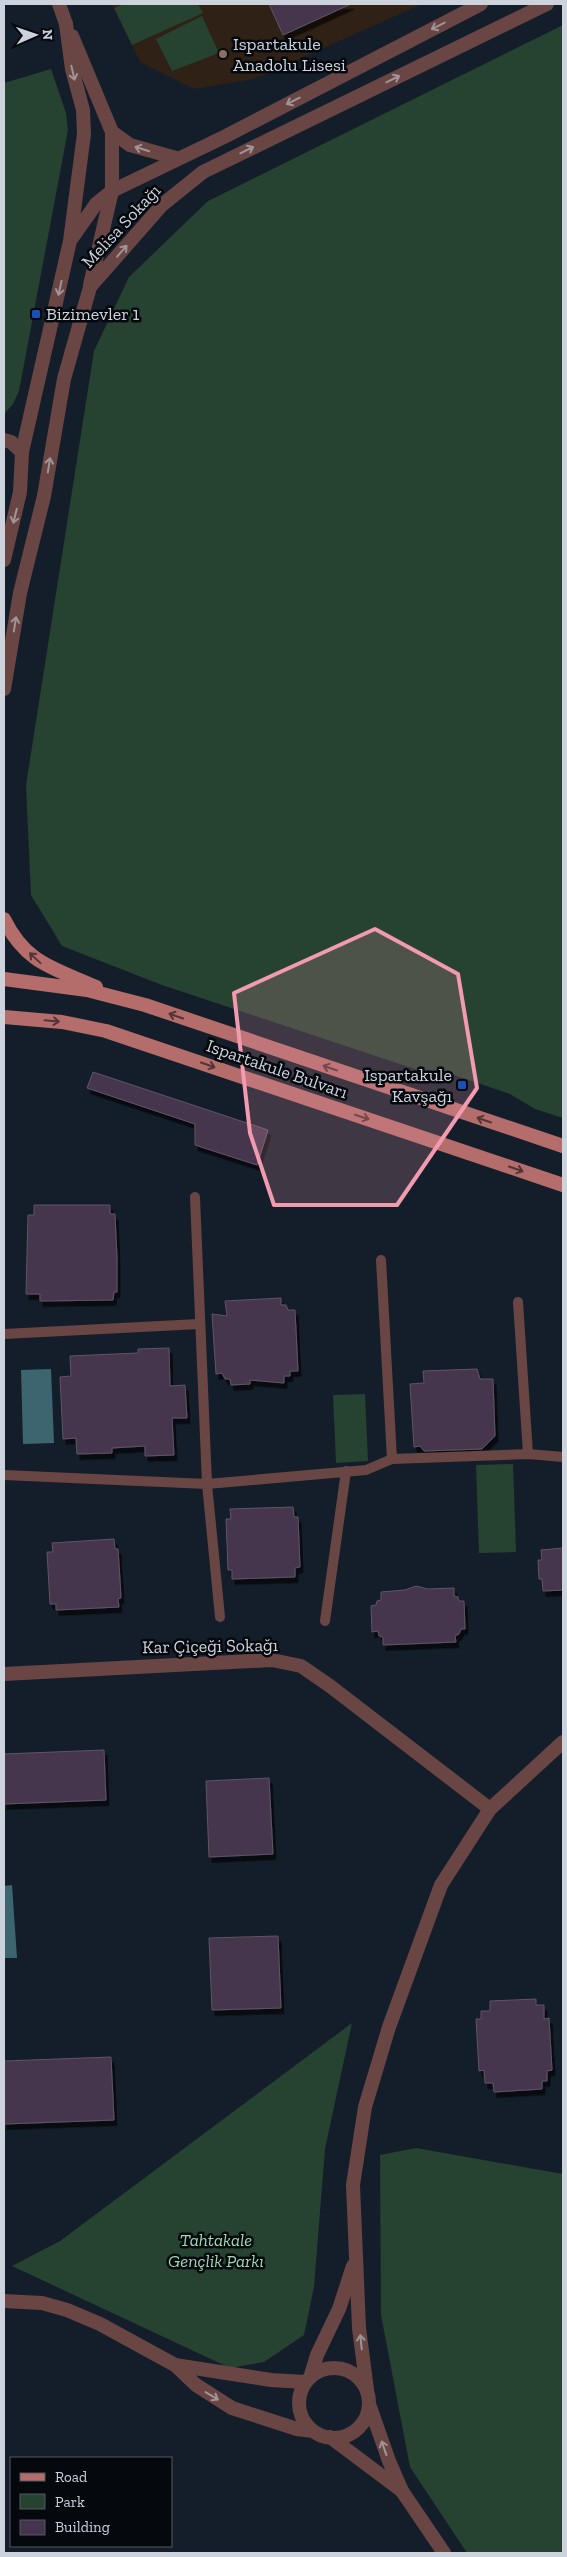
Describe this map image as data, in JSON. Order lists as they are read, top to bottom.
{
  "streets": {
    "main road": ["Ispartakule Bulvarı"],
    "street": ["Melisa Sokağı", "Kar Çiçeği Sokağı"]
  },
  "parks": ["Tahtakale Gençlik Parkı"],
  "places": {
    "other": ["Ispartakule Anadolu Lisesi"],
    "transit": ["Bizimevler 1", "Ispartakule Kavşağı"]
  },
  "legend": ["Road", "Park", "Building"],
  "north": "right"
}
